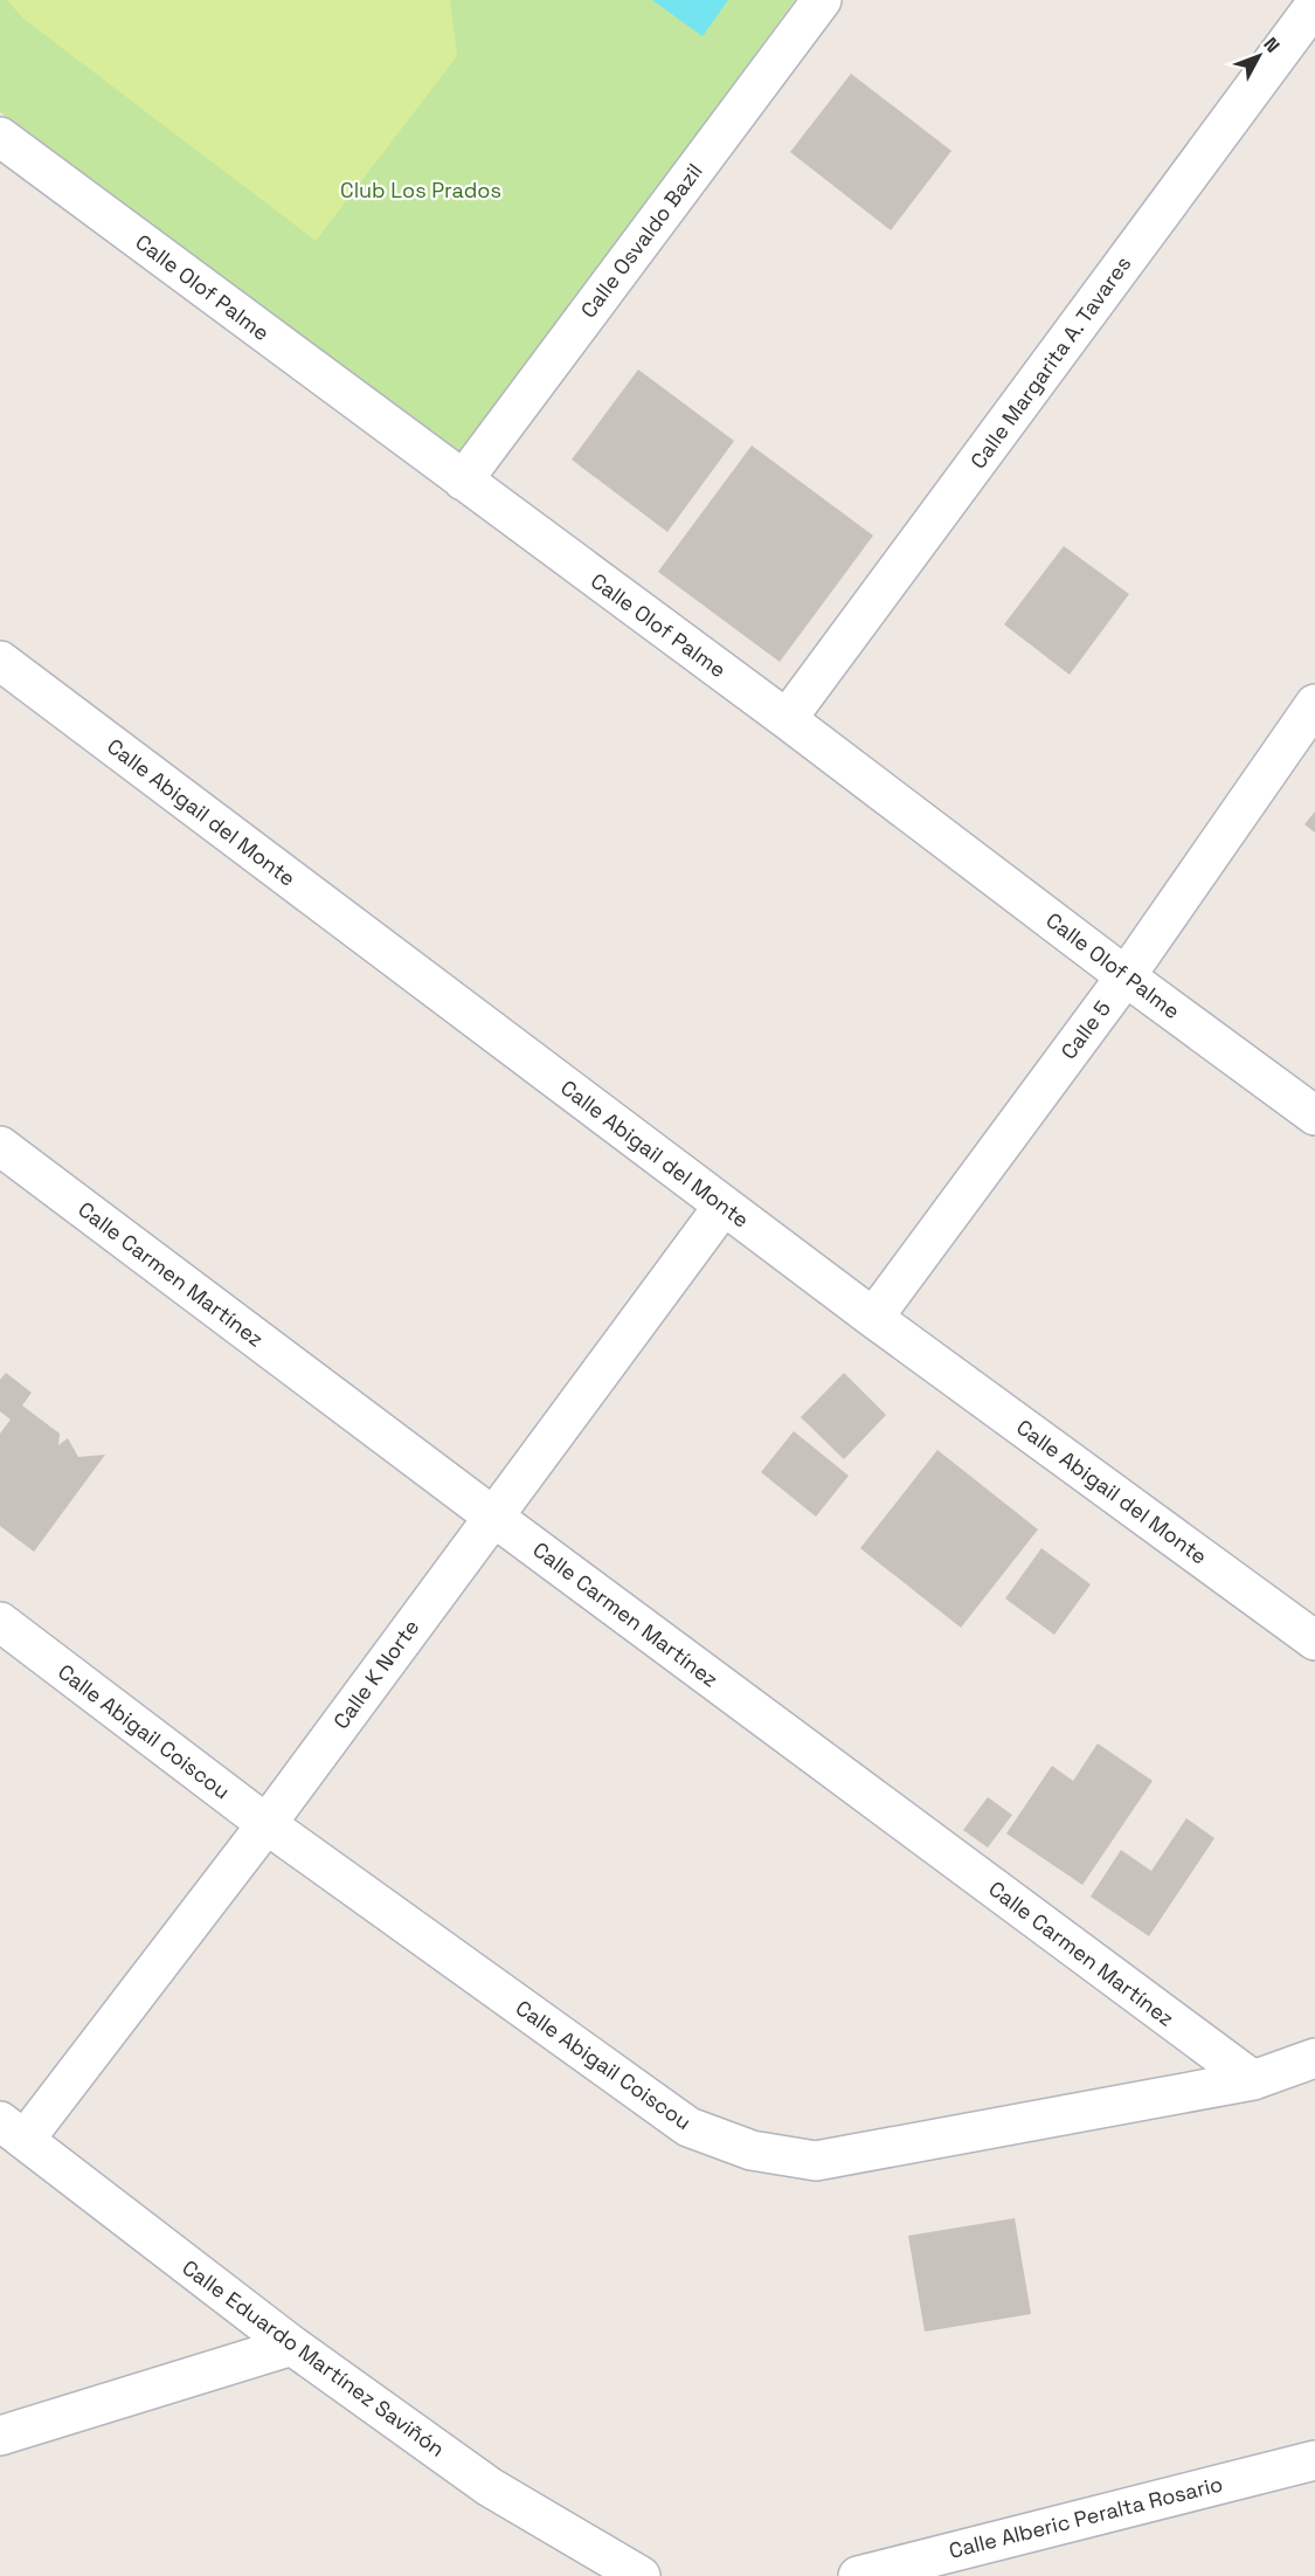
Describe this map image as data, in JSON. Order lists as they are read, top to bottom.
{
  "streets": {
    "street": [
      "Calle Osvaldo Bazil",
      "Calle Olof Palme",
      "Calle Margarita A. Tavares",
      "Calle Abigail del Monte",
      "Calle 5",
      "Calle Carmen Martínez",
      "Calle K Norte",
      "Calle Abigail Coiscou",
      "Calle Eduardo Martínez Saviñón",
      "Calle Alberic Peralta Rosario"
    ]
  },
  "crossings": [
    ["Calle Osvaldo Bazil", "Calle Olof Palme"],
    ["Calle Olof Palme", "Calle Margarita A. Tavares"],
    ["Calle Olof Palme", "Calle 5"],
    ["Calle Abigail del Monte", "Calle 5"],
    ["Calle Abigail del Monte", "Calle K Norte"],
    ["Calle Carmen Martínez", "Calle K Norte"],
    ["Calle Carmen Martínez", "Calle Abigail Coiscou"],
    ["Calle K Norte", "Calle Abigail Coiscou"],
    ["Calle K Norte", "Calle Eduardo Martínez Saviñón"]
  ],
  "parks": ["Club Los Prados"],
  "north": "top right"
}
